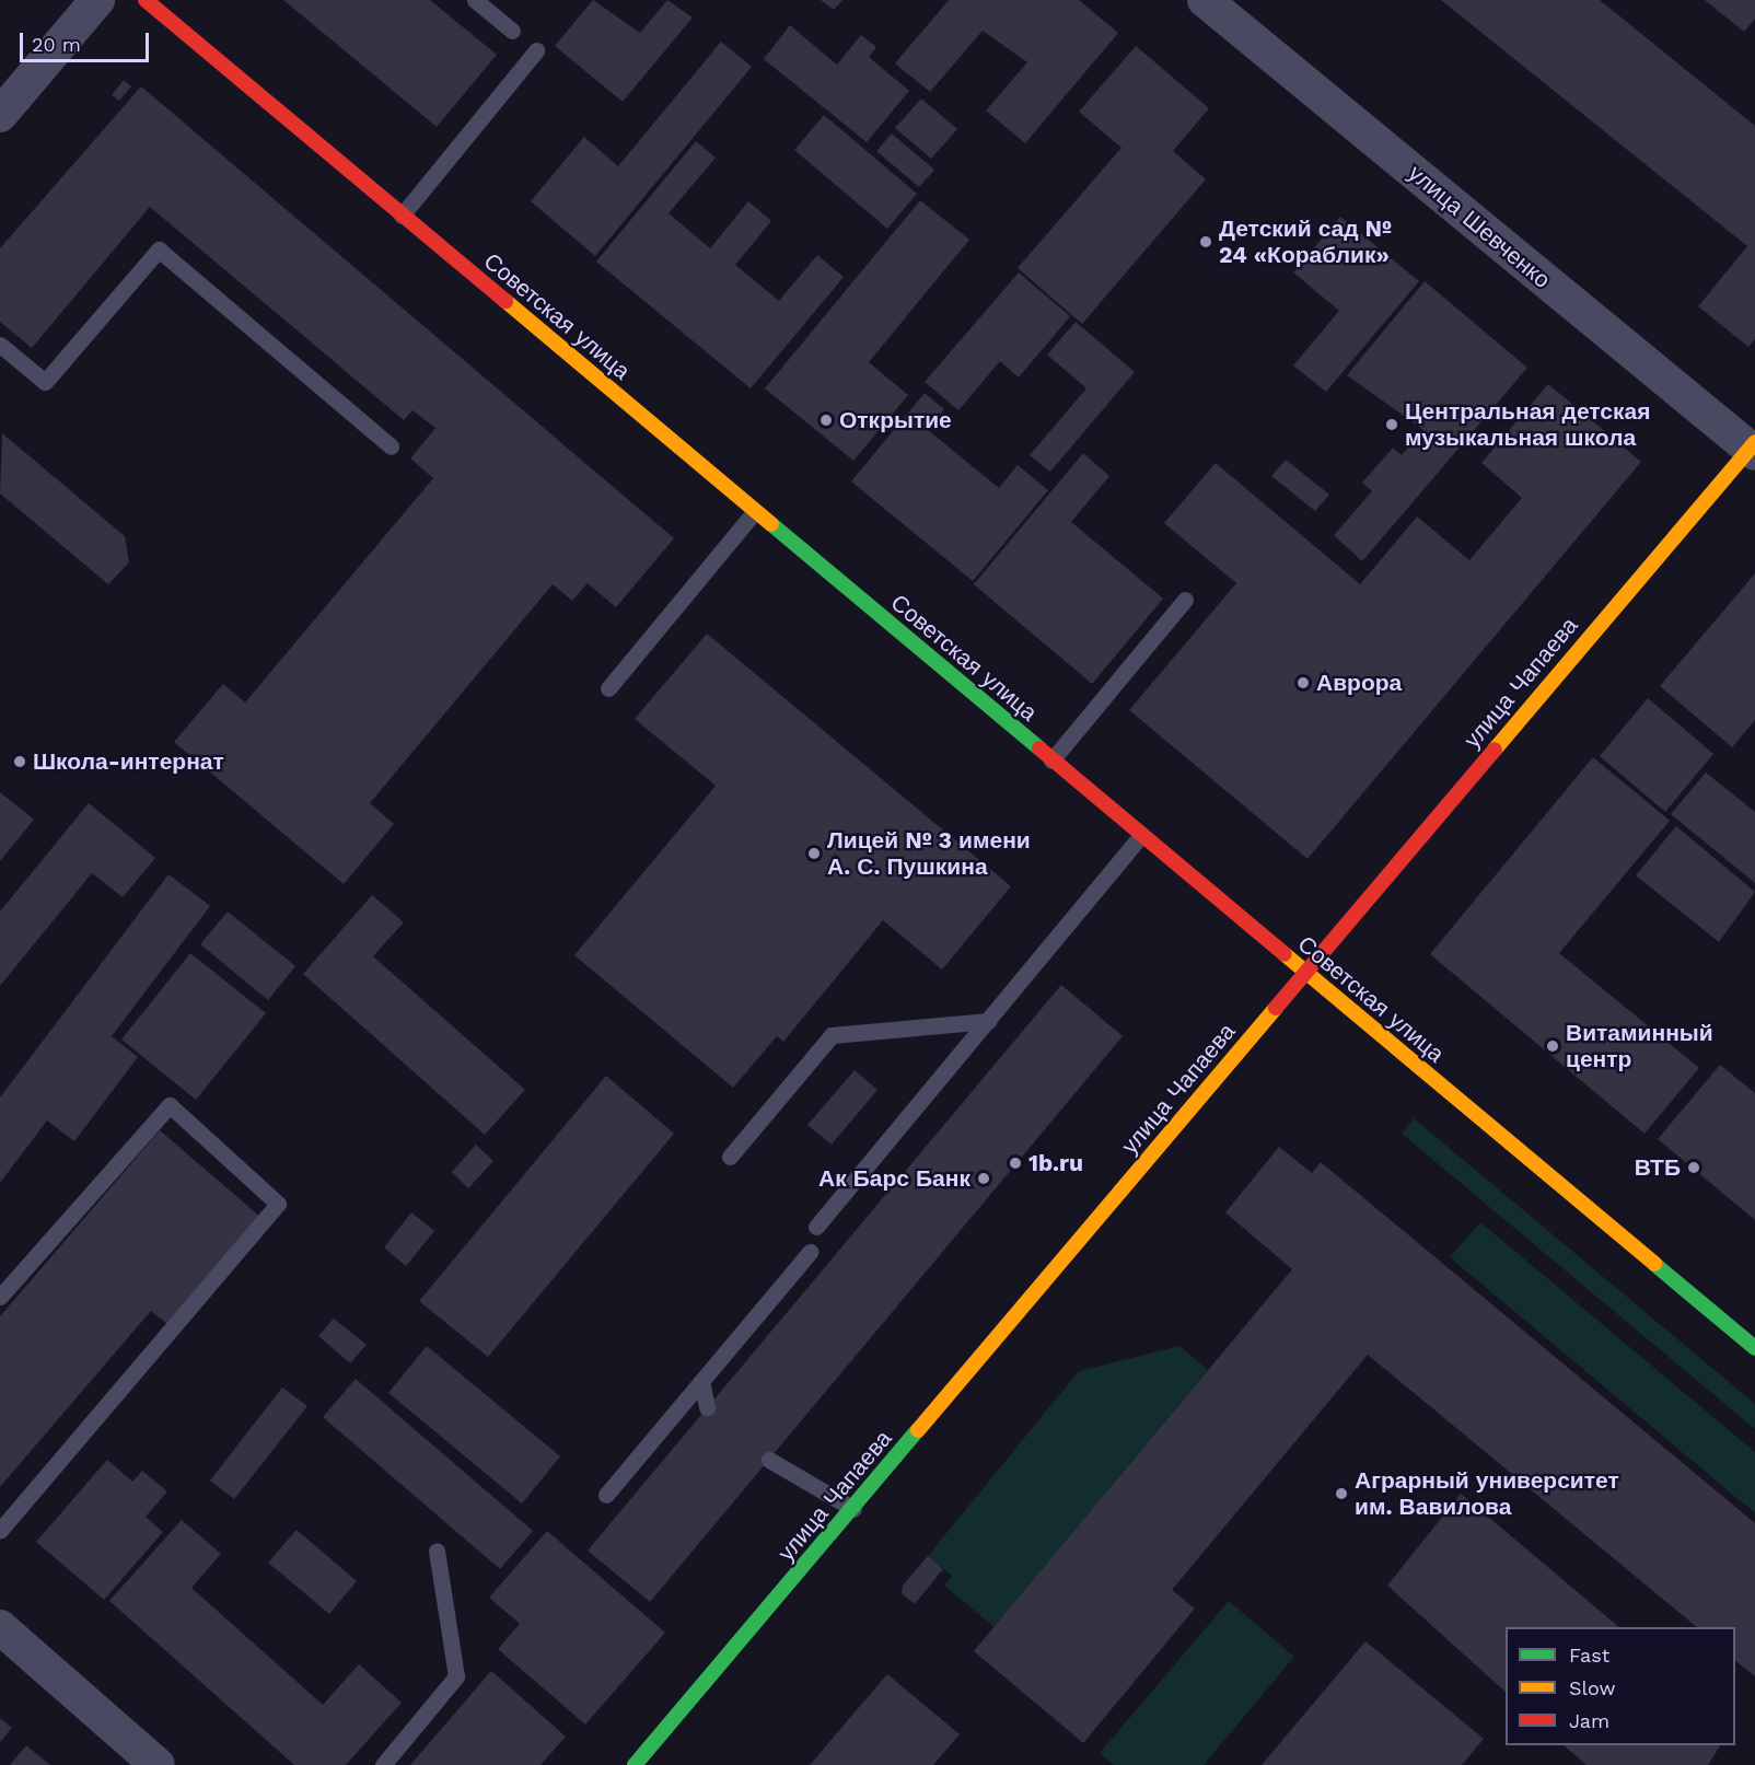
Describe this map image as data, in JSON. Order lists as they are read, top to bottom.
{
  "streets": {
    "street": ["улица Шевченко", "Советская улица", "улица Чапаева"]
  },
  "crossings": [
    ["улица Шевченко", "улица Чапаева"],
    ["Советская улица", "улица Чапаева"]
  ],
  "places": [
    "Детский сад № 24 «Кораблик»",
    "Открытие",
    "Центральная детская музыкальная школа",
    "Аврора",
    "Школа-интернат",
    "Лицей № 3 имени А. С. Пушкина",
    "Витаминный центр",
    "1b.ru",
    "ВТБ",
    "Ак Барс Банк",
    "Аграрный университет им. Вавилова"
  ],
  "legend": ["Fast", "Slow", "Jam"],
  "scale_bar": "20 m"
}
